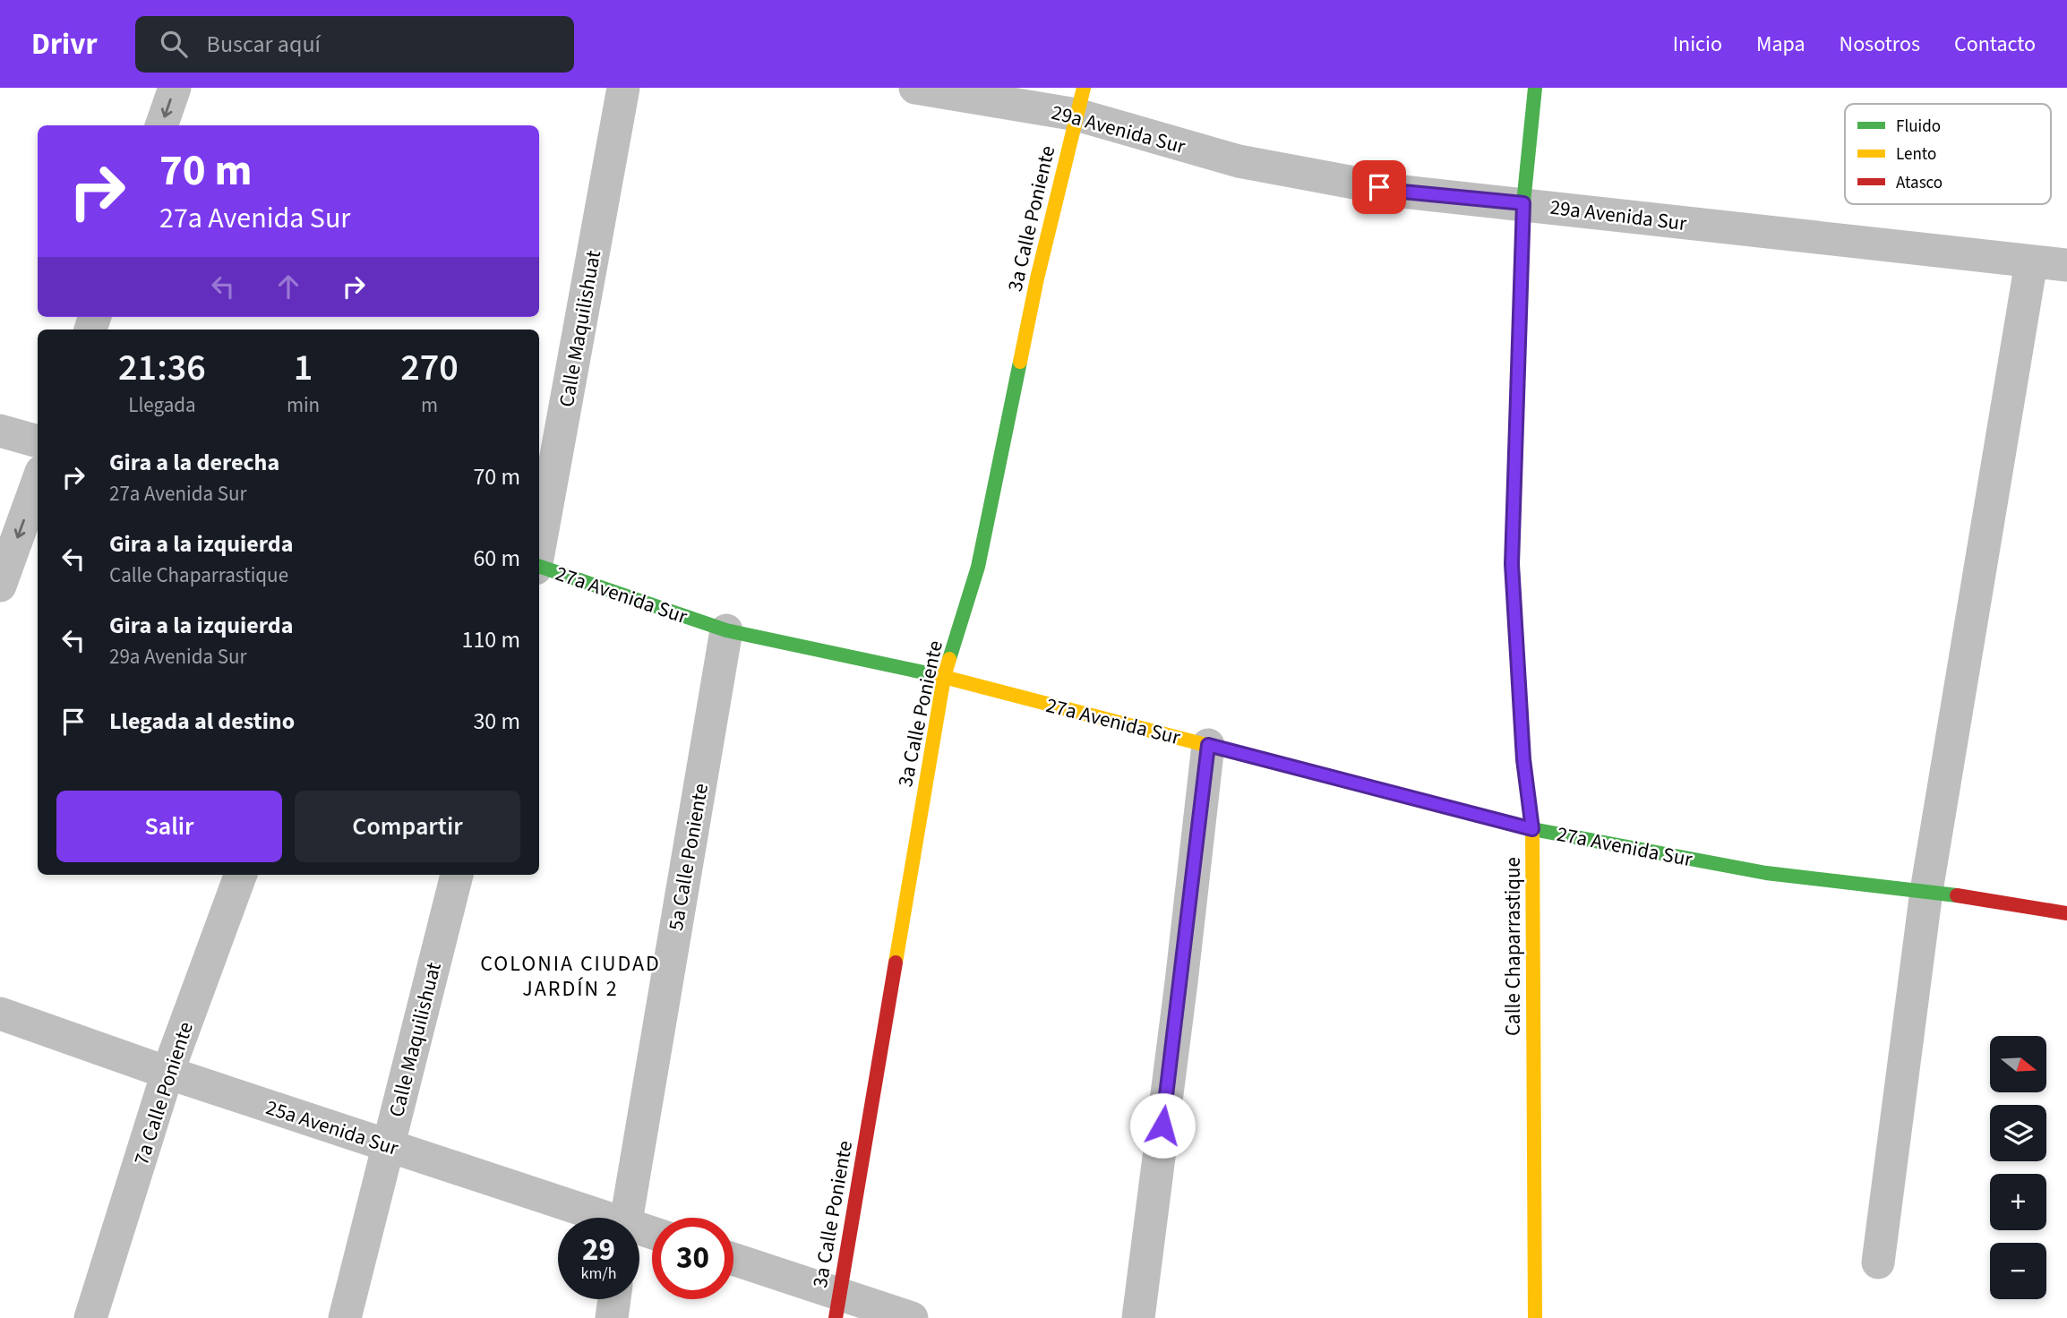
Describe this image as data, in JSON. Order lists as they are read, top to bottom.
{
  "streets": {
    "street": [
      "29a Avenida Sur",
      "3a Calle Poniente",
      "Calle Maquilishuat",
      "27a Avenida Sur",
      "5a Calle Poniente",
      "Calle Chaparrastique",
      "7a Calle Poniente",
      "25a Avenida Sur"
    ]
  },
  "crossings": [
    ["29a Avenida Sur", "3a Calle Poniente"],
    ["29a Avenida Sur", "Calle Chaparrastique"],
    ["3a Calle Poniente", "27a Avenida Sur"],
    ["Calle Maquilishuat", "25a Avenida Sur"],
    ["27a Avenida Sur", "5a Calle Poniente"],
    ["27a Avenida Sur", "Calle Chaparrastique"],
    ["7a Calle Poniente", "25a Avenida Sur"]
  ],
  "districts": ["COLONIA CIUDAD JARDÍN 2"],
  "legend": ["Fluido", "Lento", "Atasco"],
  "north": "right",
  "page": {
    "header": "Drivr",
    "search": "Buscar aquí",
    "nav": [
      "Inicio",
      "Mapa",
      "Nosotros",
      "Contacto"
    ],
    "turn": ["70 m", "27a Avenida Sur"],
    "eta": [
      "21:36",
      "Llegada",
      "1",
      "min",
      "270",
      "m"
    ],
    "list": [
      {
        "name": "Gira a la derecha",
        "note": "27a Avenida Sur",
        "value": "70 m"
      },
      {
        "name": "Gira a la izquierda",
        "note": "Calle Chaparrastique",
        "value": "60 m"
      },
      {
        "name": "Gira a la izquierda",
        "note": "29a Avenida Sur",
        "value": "110 m"
      },
      {
        "name": "Llegada al destino",
        "value": "30 m"
      }
    ],
    "buttons": ["Salir", "Compartir"],
    "map_buttons": ["+", "−"],
    "speed": "29 km/h",
    "limit": "30"
  }
}
